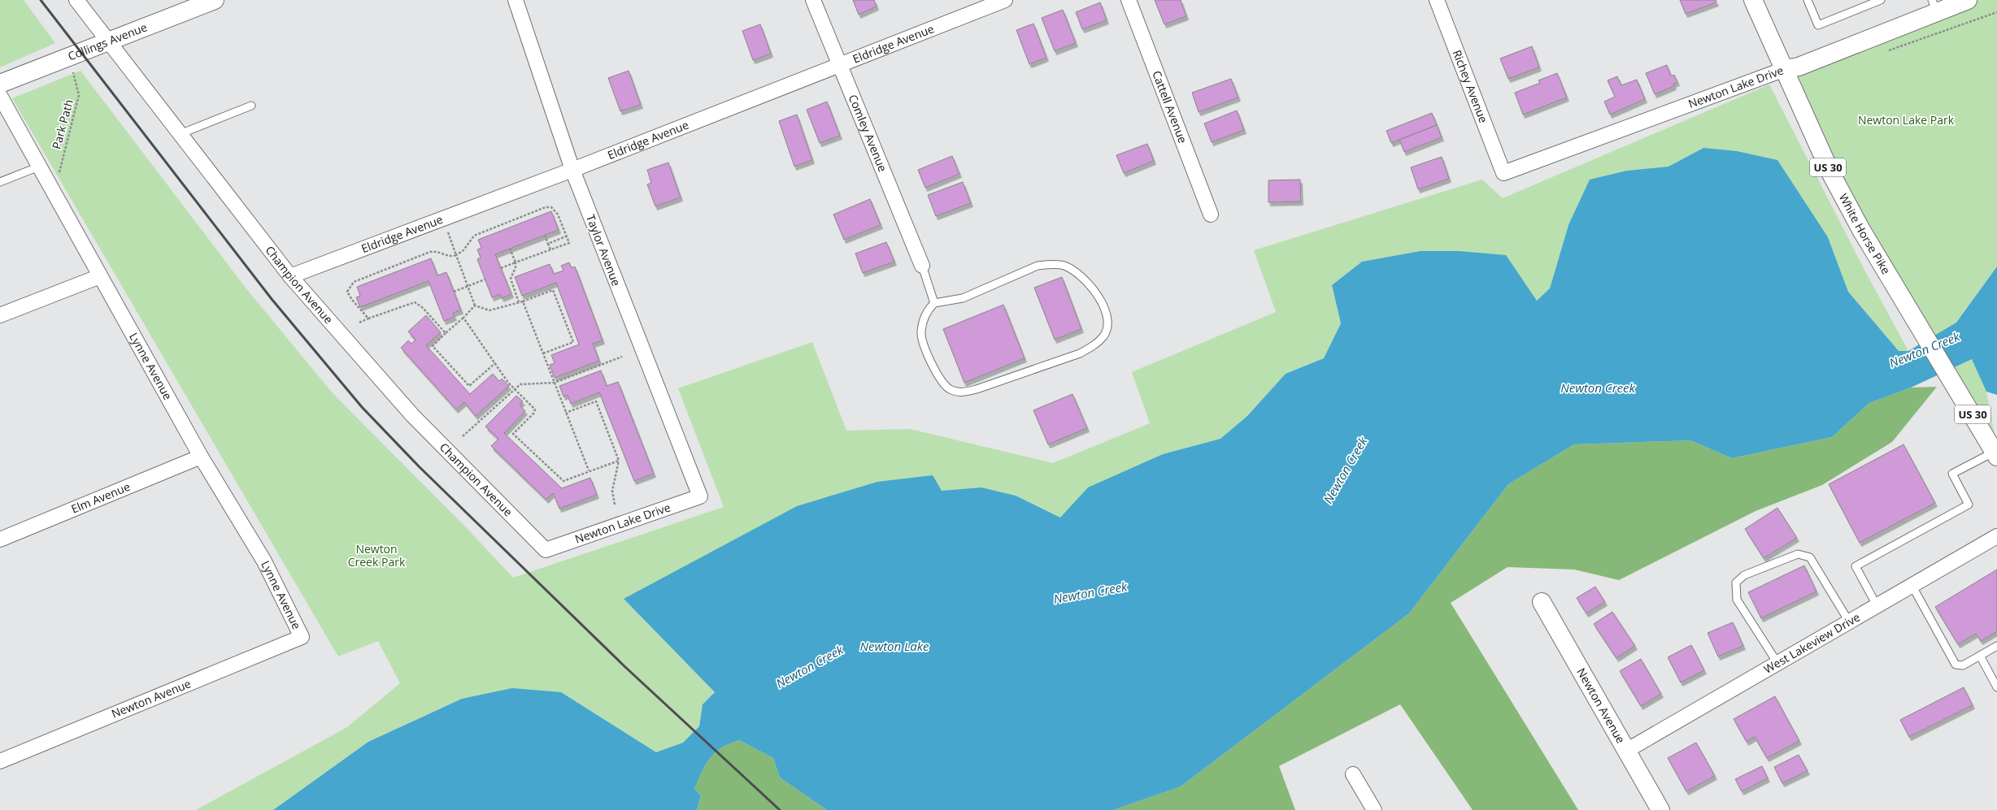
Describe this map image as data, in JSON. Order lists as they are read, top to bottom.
{
  "streets": {
    "main road": [
      "Collings Avenue",
      "Newton Lake Drive",
      "US 30",
      "White Horse Pike",
      "Newton Avenue"
    ],
    "street": [
      "Eldridge Avenue",
      "Richey Avenue",
      "Cattell Avenue",
      "Comley Avenue",
      "Taylor Avenue",
      "Champion Avenue",
      "Lynne Avenue",
      "Elm Avenue",
      "West Lakeview Drive"
    ],
    "path": ["Park Path"]
  },
  "crossings": [
    ["Collings Avenue", "Champion Avenue"],
    ["Eldridge Avenue", "Comley Avenue"],
    ["Eldridge Avenue", "Taylor Avenue"],
    ["Eldridge Avenue", "Champion Avenue"],
    ["Richey Avenue", "Newton Lake Drive"],
    ["Newton Lake Drive", "White Horse Pike"],
    ["Newton Lake Drive", "Taylor Avenue"],
    ["Newton Lake Drive", "Champion Avenue"],
    ["Lynne Avenue", "Elm Avenue"],
    ["Lynne Avenue", "Newton Avenue"],
    ["West Lakeview Drive", "Newton Avenue"]
  ],
  "water": ["Newton Creek", "Newton Lake"],
  "parks": ["Newton Lake Park", "Newton Creek Park"]
}
